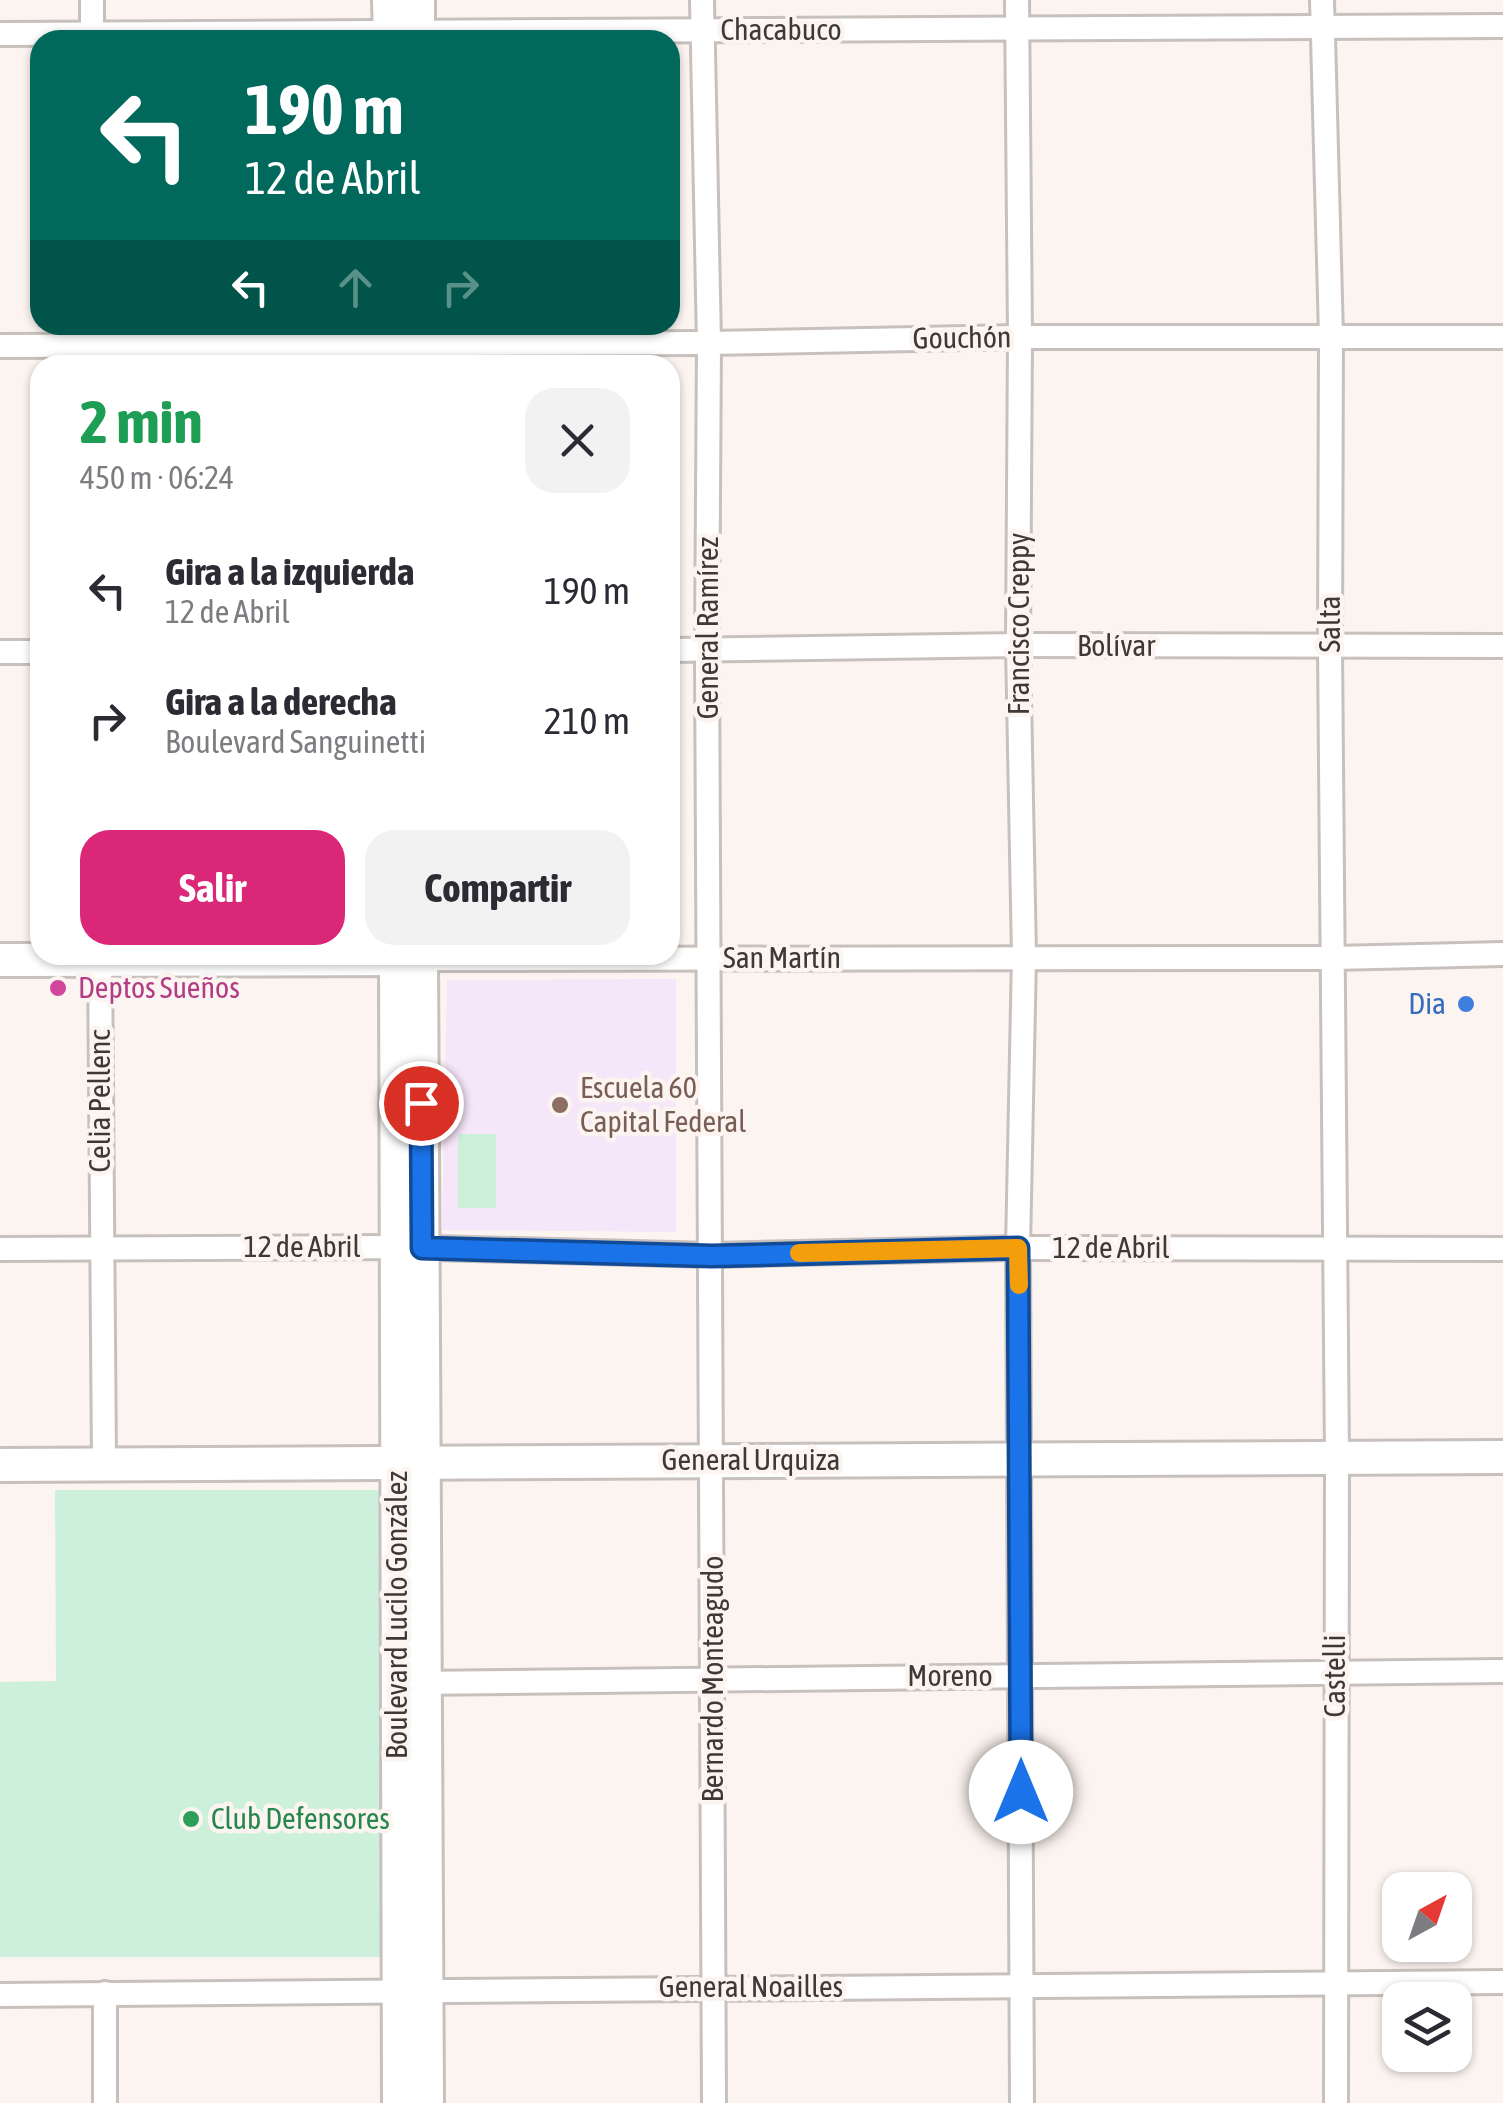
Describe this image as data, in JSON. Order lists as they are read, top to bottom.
{
  "streets": {
    "main road": ["San Martín", "General Urquiza", "Boulevard Lucilo González"],
    "street": [
      "Chacabuco",
      "Gouchón",
      "Francisco Creppy",
      "Salta",
      "General Ramírez",
      "Bolívar",
      "Celia Pellenc",
      "12 de Abril",
      "Moreno",
      "Castelli",
      "Bernardo Monteagudo",
      "General Noailles"
    ]
  },
  "crossings": [
    ["Chacabuco", "Francisco Creppy"],
    ["Chacabuco", "Salta"],
    ["Chacabuco", "General Ramírez"],
    ["Gouchón", "Francisco Creppy"],
    ["Gouchón", "Salta"],
    ["Gouchón", "General Ramírez"],
    ["Francisco Creppy", "Bolívar"],
    ["Francisco Creppy", "San Martín"],
    ["Francisco Creppy", "12 de Abril"],
    ["Francisco Creppy", "General Urquiza"],
    ["Francisco Creppy", "Moreno"],
    ["Francisco Creppy", "General Noailles"],
    ["Salta", "Bolívar"],
    ["Salta", "San Martín"],
    ["Salta", "12 de Abril"],
    ["Salta", "Castelli"],
    ["General Ramírez", "Bolívar"],
    ["General Ramírez", "San Martín"],
    ["General Ramírez", "12 de Abril"],
    ["General Ramírez", "Bernardo Monteagudo"],
    ["Celia Pellenc", "12 de Abril"],
    ["Celia Pellenc", "General Urquiza"],
    ["12 de Abril", "Boulevard Lucilo González"],
    ["12 de Abril", "Castelli"],
    ["12 de Abril", "Bernardo Monteagudo"],
    ["General Urquiza", "Boulevard Lucilo González"],
    ["General Urquiza", "Castelli"],
    ["General Urquiza", "Bernardo Monteagudo"],
    ["Boulevard Lucilo González", "Moreno"],
    ["Boulevard Lucilo González", "General Noailles"],
    ["Moreno", "Castelli"],
    ["Moreno", "Bernardo Monteagudo"],
    ["Castelli", "General Noailles"],
    ["Bernardo Monteagudo", "General Noailles"]
  ],
  "places": [
    "Deptos Sueños",
    "Dia",
    "Escuela 60 Capital Federal",
    "Club Defensores"
  ],
  "north": "top right",
  "page": {
    "turn": ["190 m", "12 de Abril"],
    "heading": ["2 min", "450 m · 06:24"],
    "list": [
      {
        "name": "Gira a la izquierda",
        "note": "12 de Abril",
        "value": "190 m"
      },
      {
        "name": "Gira a la derecha",
        "note": "Boulevard Sanguinetti",
        "value": "210 m"
      }
    ],
    "buttons": ["Salir", "Compartir"]
  }
}
